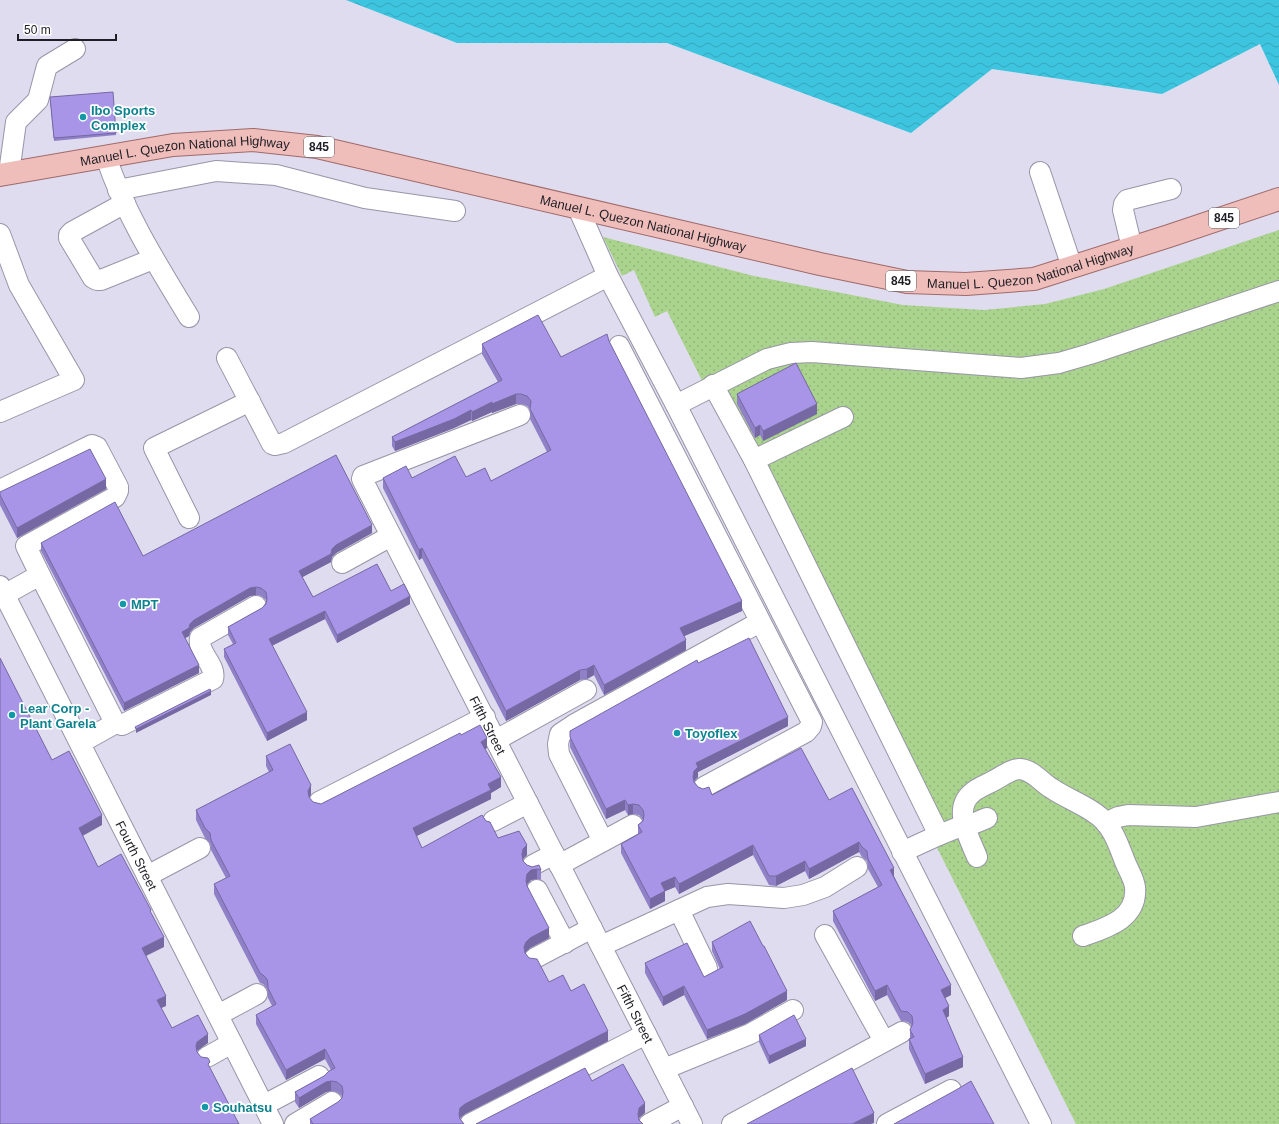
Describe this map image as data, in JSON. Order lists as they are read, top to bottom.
{
  "streets": {
    "main road": ["845", "Manuel L. Quezon National Highway"],
    "street": ["Fifth Street", "Fourth Street"]
  },
  "places": [
    "Ibo Sports Complex",
    "MPT",
    "Lear Corp - Plant Garela",
    "Toyoflex",
    "Souhatsu"
  ],
  "scale_bar": "50 m"
}
